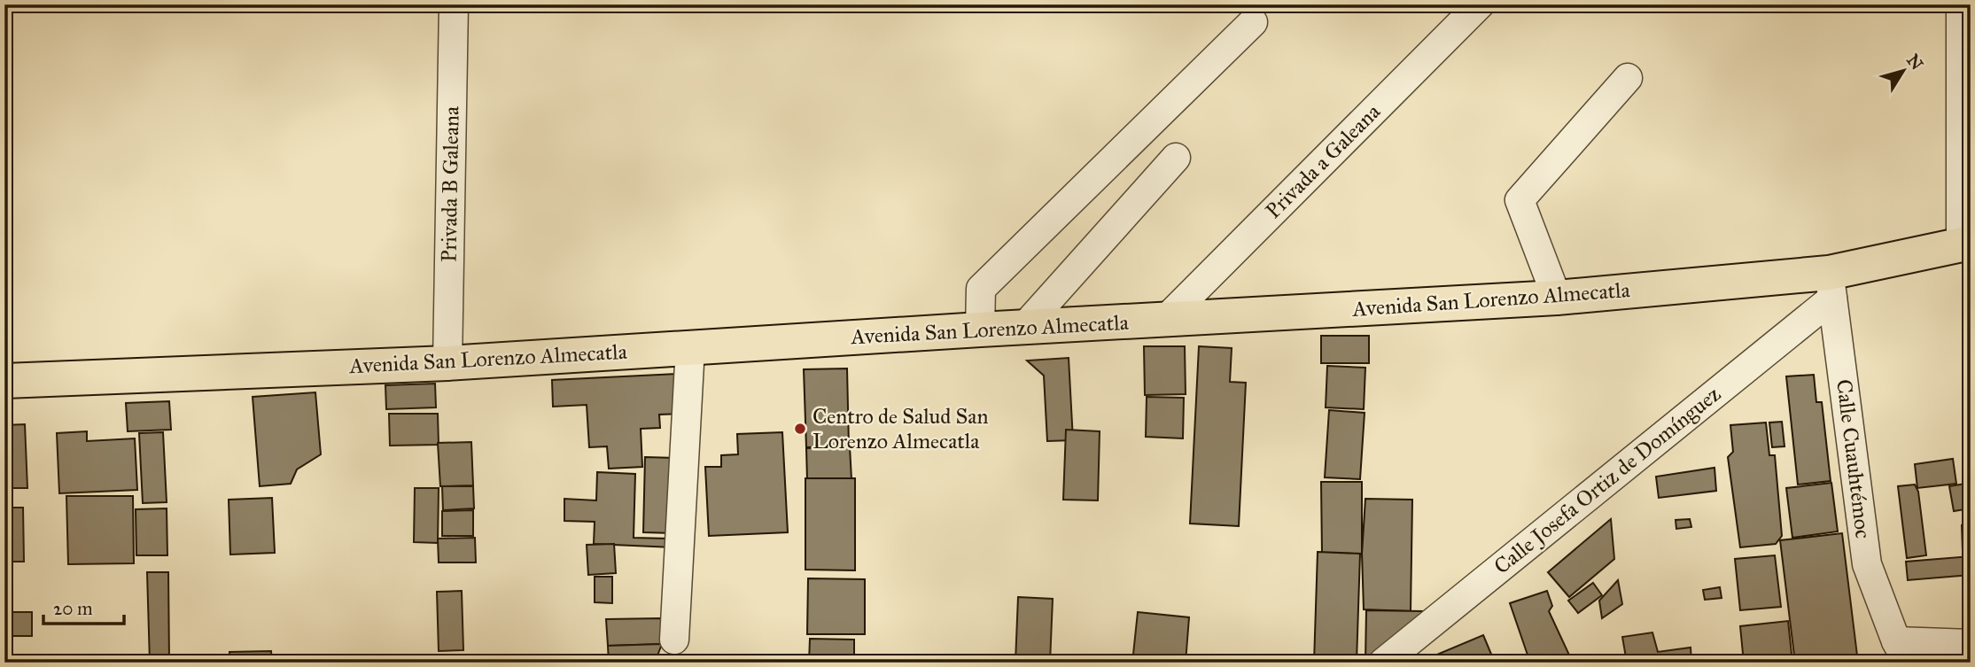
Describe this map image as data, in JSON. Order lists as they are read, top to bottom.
{
  "streets": {
    "main road": ["Avenida San Lorenzo Almecatla"],
    "street": [
      "Privada a Galeana",
      "Privada B Galeana",
      "Calle Cuauhtémoc",
      "Calle Josefa Ortiz de Domínguez"
    ]
  },
  "crossings": [
    ["Privada a Galeana", "Avenida San Lorenzo Almecatla"],
    ["Privada B Galeana", "Avenida San Lorenzo Almecatla"],
    ["Avenida San Lorenzo Almecatla", "Calle Cuauhtémoc"],
    ["Avenida San Lorenzo Almecatla", "Calle Josefa Ortiz de Domínguez"],
    ["Calle Cuauhtémoc", "Calle Josefa Ortiz de Domínguez"]
  ],
  "places": ["Centro de Salud San Lorenzo Almecatla"],
  "scale_bar": "20 m",
  "north": "top right"
}
